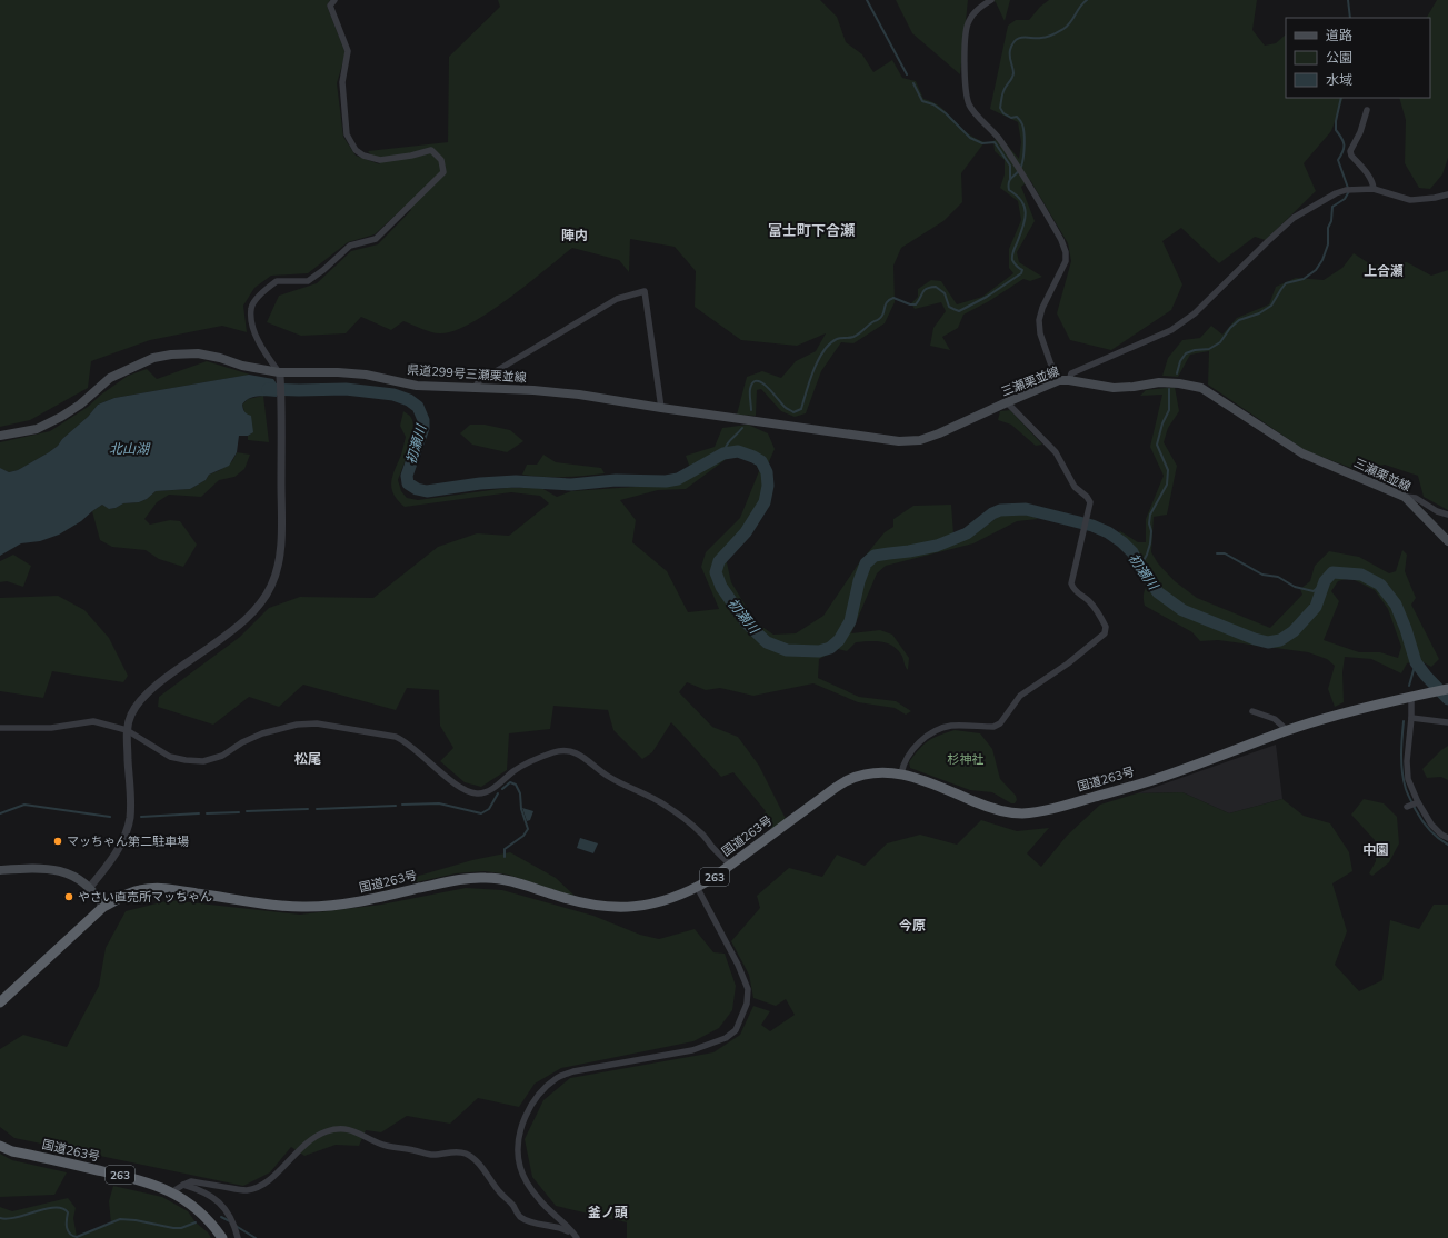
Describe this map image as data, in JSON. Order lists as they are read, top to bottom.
{
  "streets": {
    "highway": ["国道263号", "263"],
    "main road": ["県道299号三瀬栗並線", "三瀬栗並線"]
  },
  "crossings": [
    ["県道299号三瀬栗並線", "三瀬栗並線"]
  ],
  "districts": [
    "富士町下合瀬",
    "陣内",
    "上合瀬",
    "松尾",
    "中園",
    "今原",
    "釜ノ頭"
  ],
  "water": ["初瀬川", "北山湖"],
  "parks": ["杉神社"],
  "places": ["マッちゃん第二駐車場", "やさい直売所マッちゃん"],
  "legend": ["道路", "公園", "水域"]
}
